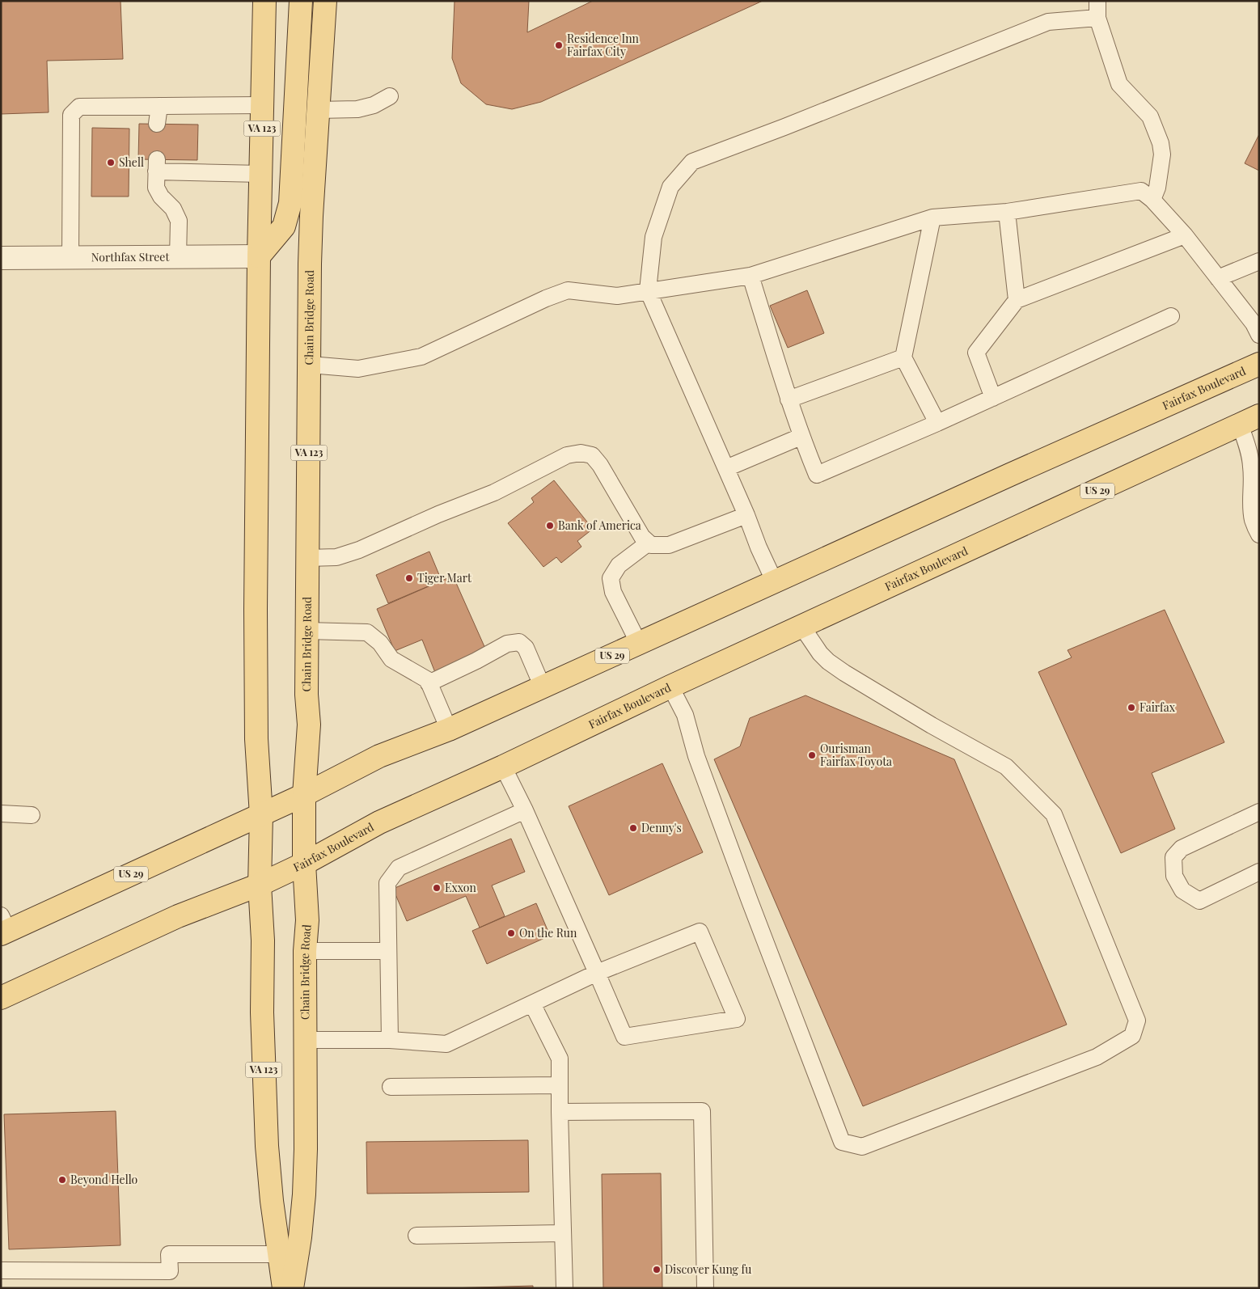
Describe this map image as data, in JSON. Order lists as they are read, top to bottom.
{
  "streets": {
    "main road": [
      "VA 123",
      "Chain Bridge Road",
      "Fairfax Boulevard",
      "US 29"
    ],
    "street": ["Northfax Street"]
  },
  "crossings": [
    ["VA 123", "Northfax Street"],
    ["VA 123", "Fairfax Boulevard"],
    ["Chain Bridge Road", "Fairfax Boulevard"]
  ],
  "places": [
    "Residence Inn Fairfax City",
    "Shell",
    "Bank of America",
    "Tiger Mart",
    "Fairfax",
    "Ourisman Fairfax Toyota",
    "Denny's",
    "Exxon",
    "On the Run",
    "Beyond Hello",
    "Discover Kung fu"
  ]
}
